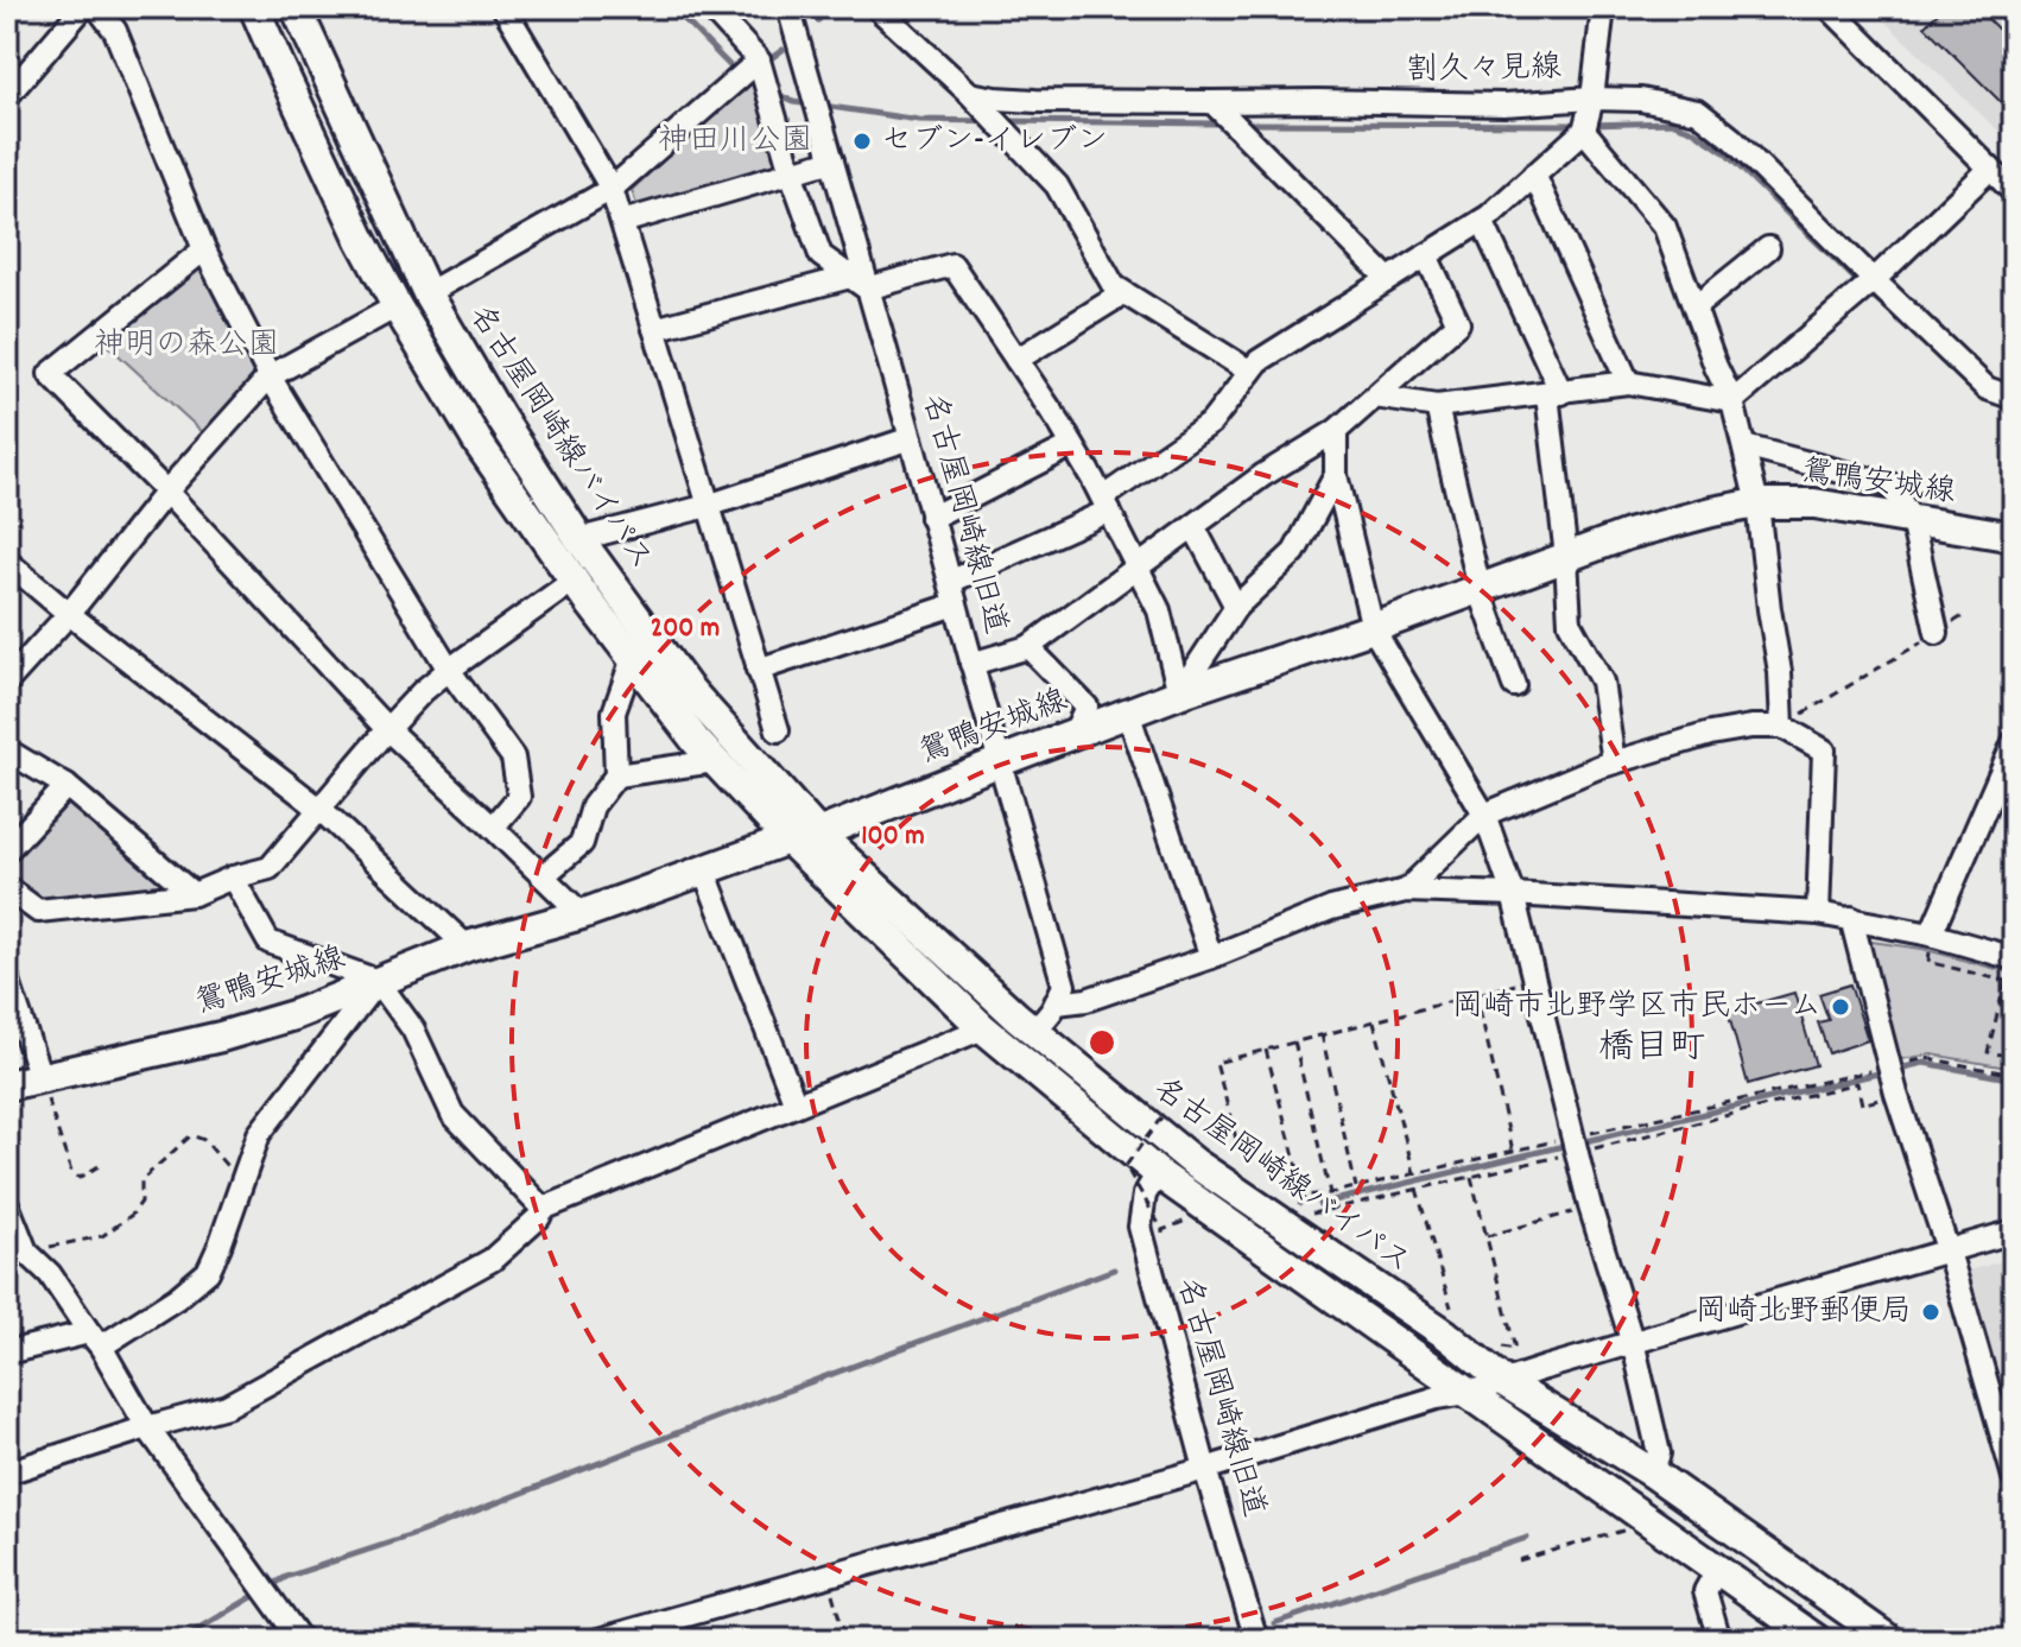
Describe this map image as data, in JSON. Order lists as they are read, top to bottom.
{
  "streets": {
    "main road": ["名古屋岡崎線バイパス", "鴛鴨安城線"],
    "street": ["割久々見線", "名古屋岡崎線旧道"]
  },
  "crossings": [
    ["名古屋岡崎線バイパス", "鴛鴨安城線"],
    ["名古屋岡崎線バイパス", "名古屋岡崎線旧道"],
    ["鴛鴨安城線", "名古屋岡崎線旧道"]
  ],
  "districts": ["橋目町"],
  "parks": ["神田川公園", "神明の森公園"],
  "places": ["セブン-イレブン", "岡崎市北野学区市民ホーム", "岡崎北野郵便局"],
  "rings": ["200 m", "100 m"]
}
